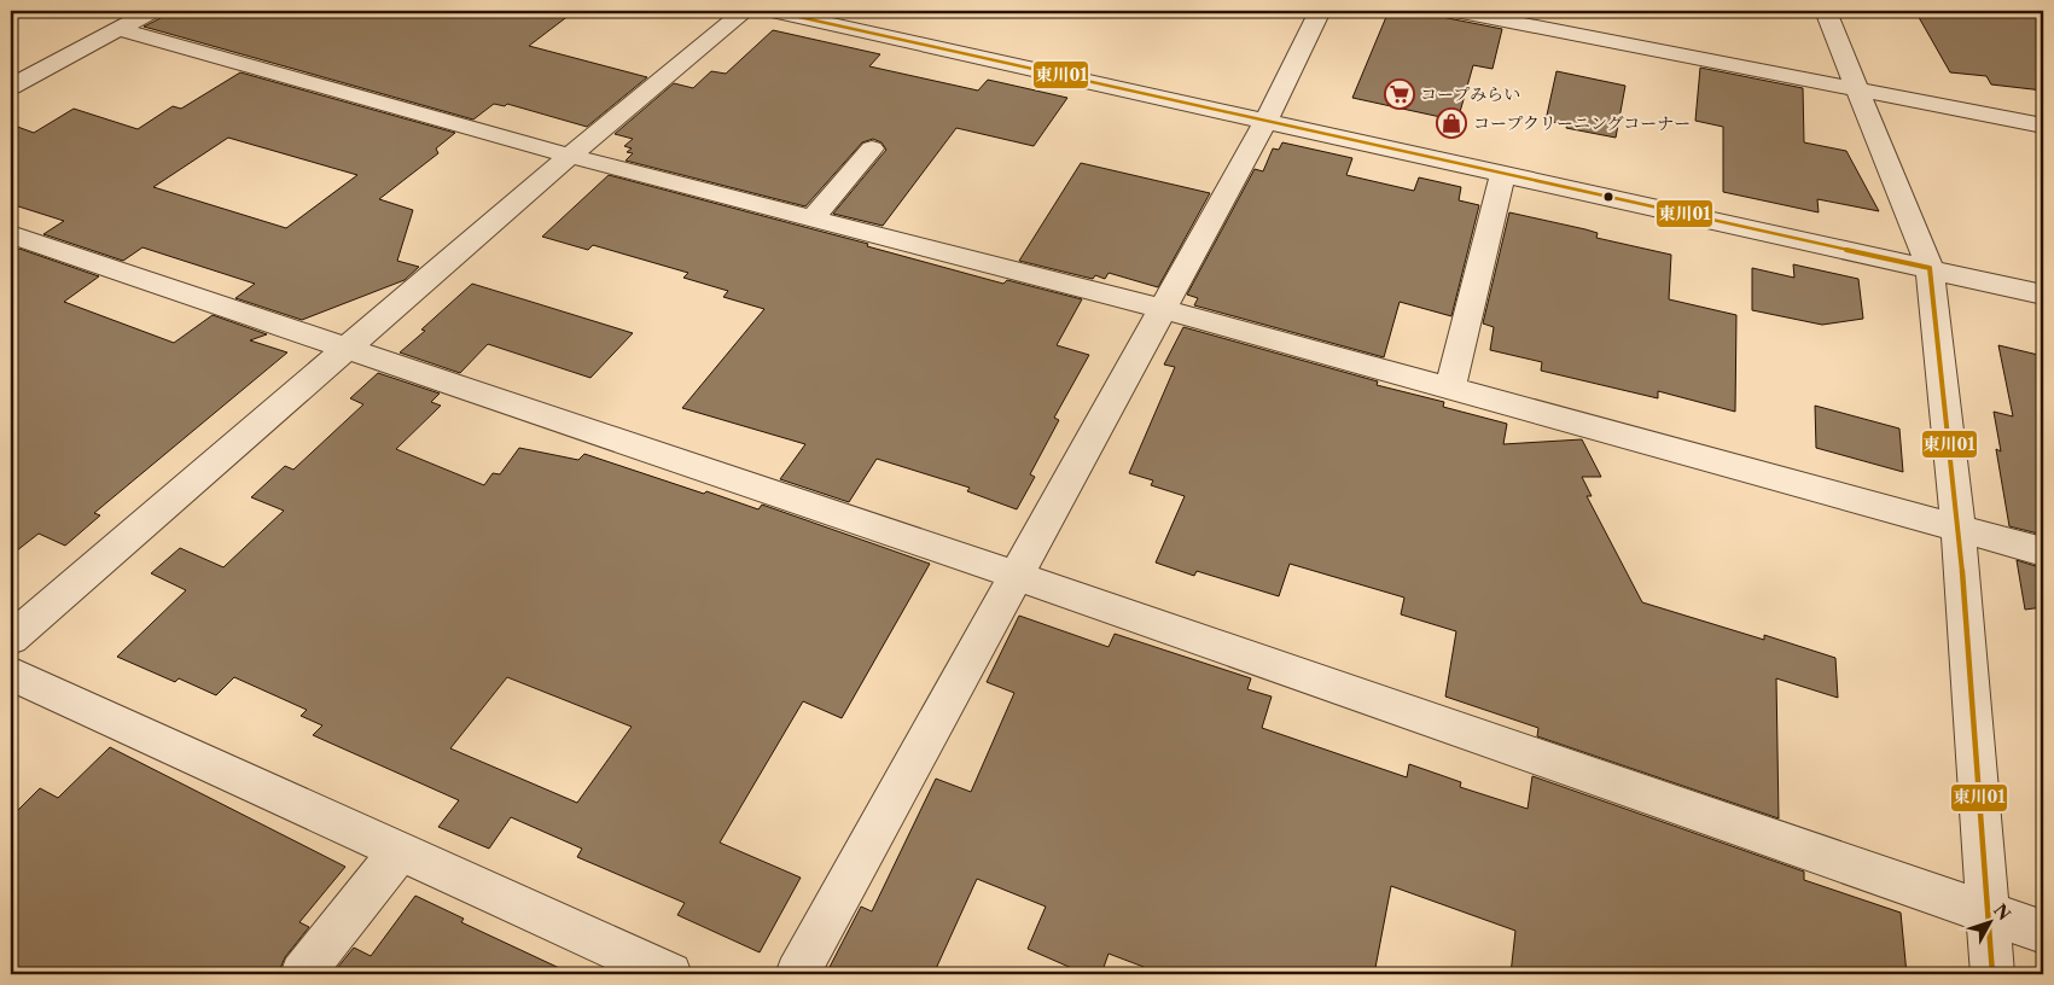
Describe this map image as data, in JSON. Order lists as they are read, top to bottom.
{
  "places": {
    "supermarket": ["コープみらい"],
    "shop": ["コープクリーニングコーナー"]
  },
  "lines": ["transit line 東川01"],
  "north": "top right"
}
